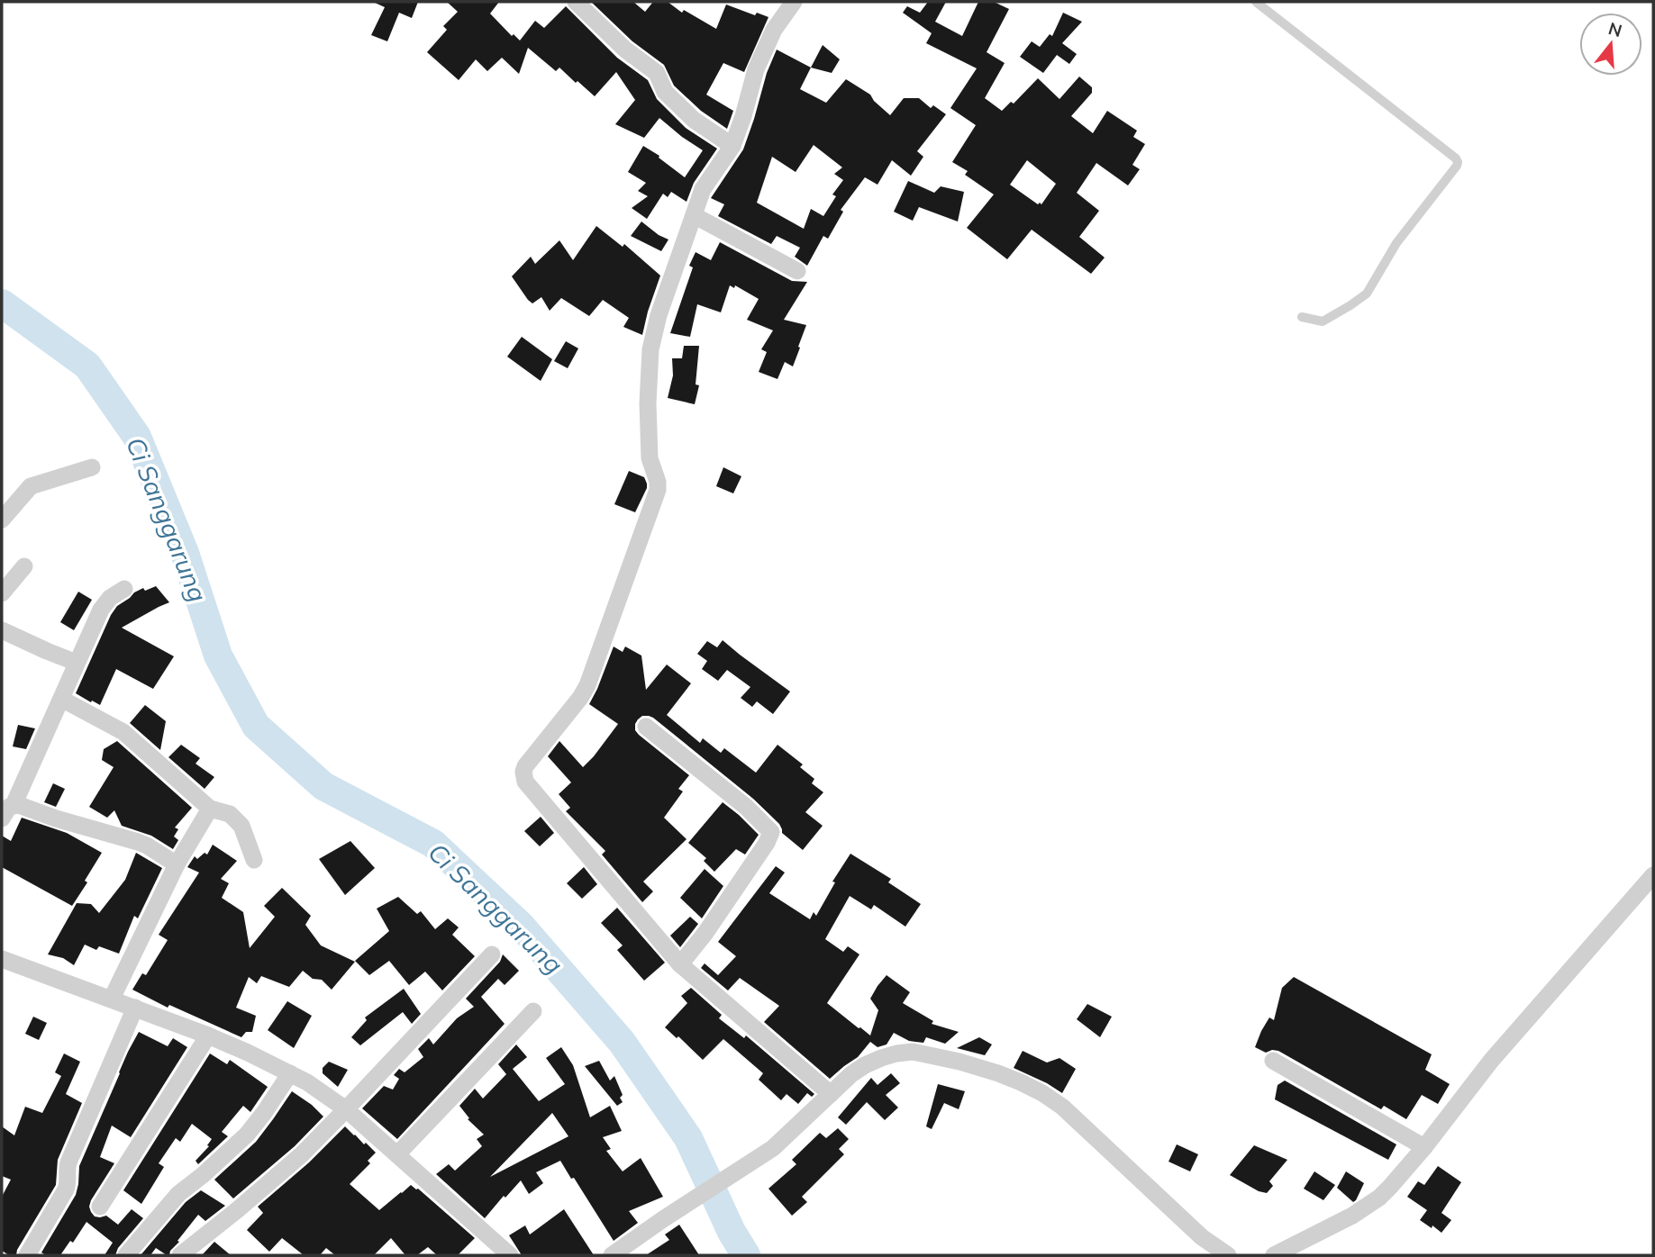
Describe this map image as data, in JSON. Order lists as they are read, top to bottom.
{
  "water": ["Ci Sanggarung"],
  "north": "top"
}
